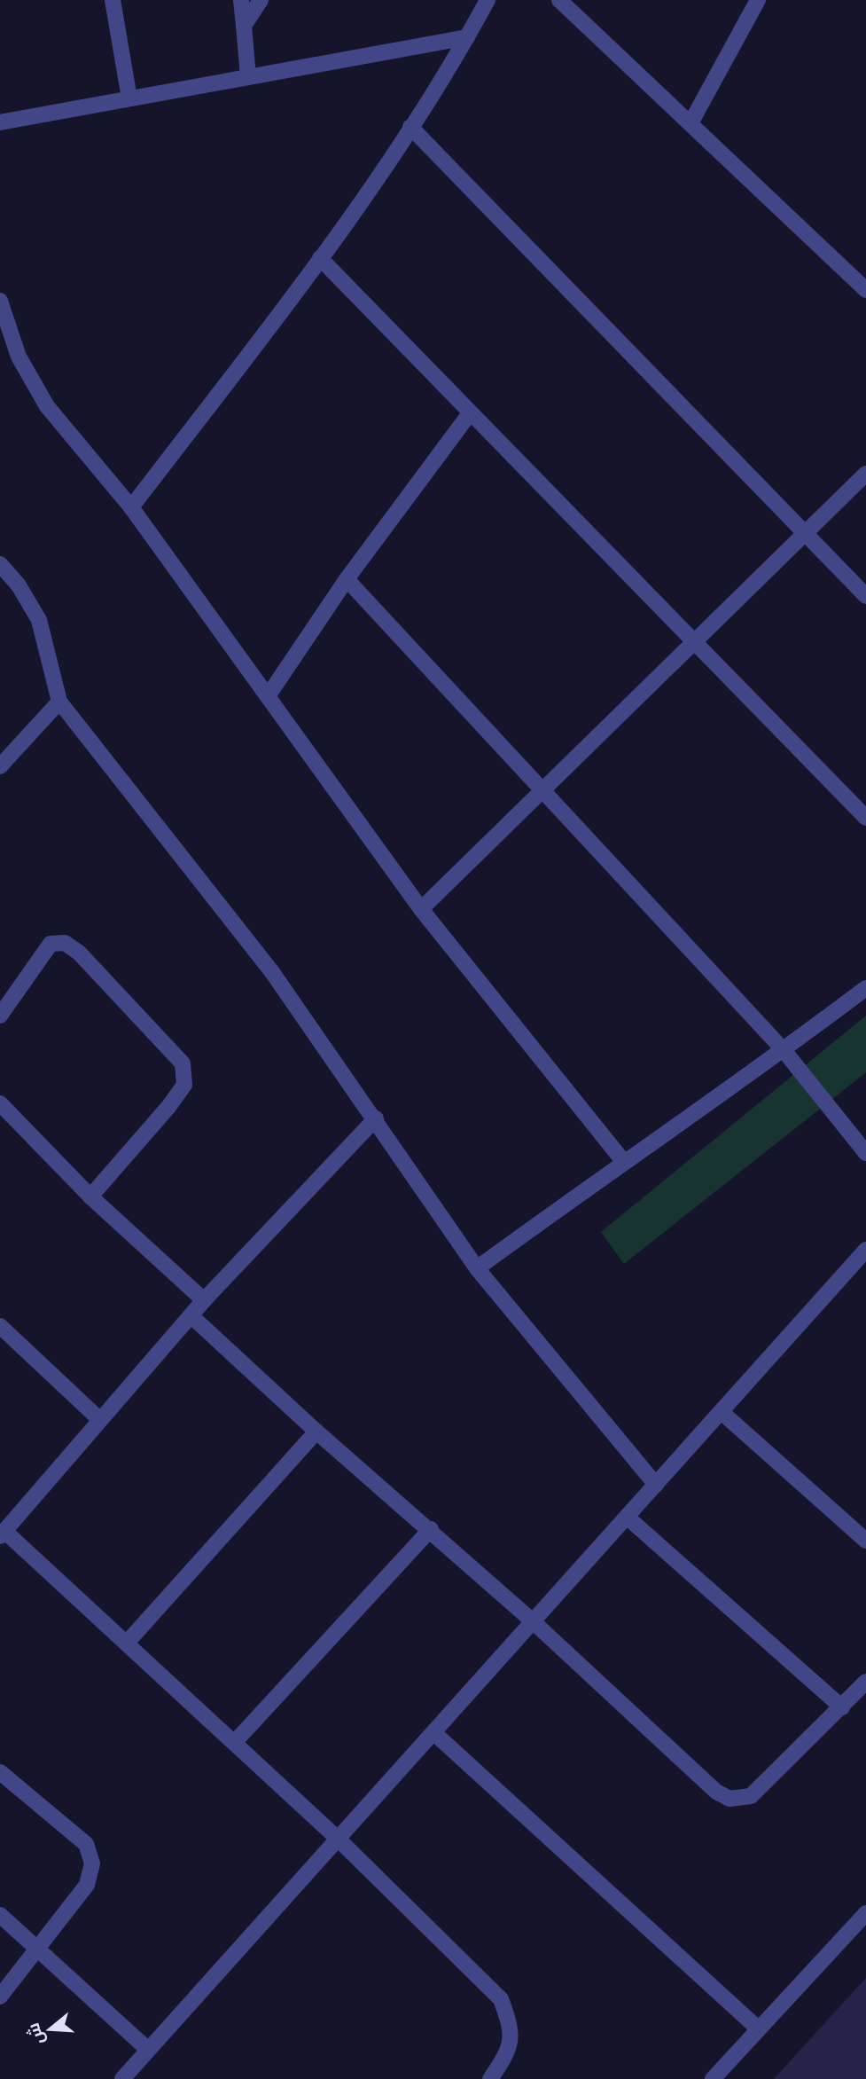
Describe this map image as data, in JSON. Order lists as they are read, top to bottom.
{
  "north": "left"
}
